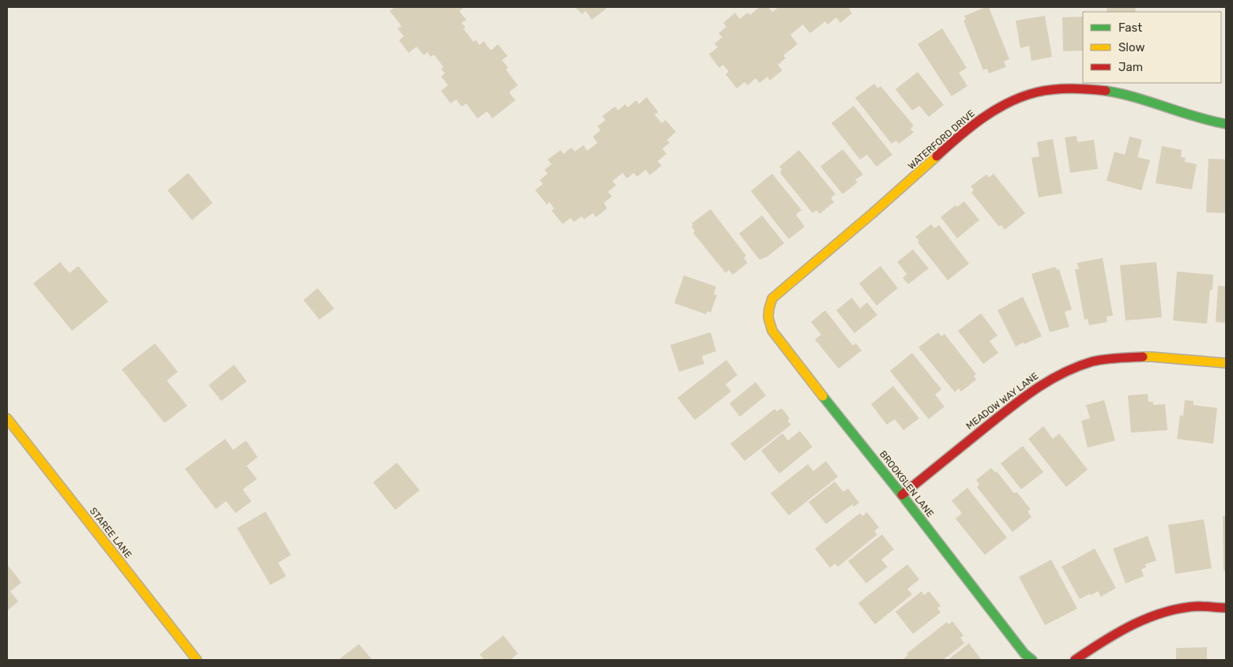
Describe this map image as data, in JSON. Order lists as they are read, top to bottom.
{
  "streets": {
    "street": [
      "WATERFORD DRIVE",
      "MEADOW WAY LANE",
      "BROOKGLEN LANE",
      "STAREE LANE"
    ]
  },
  "crossings": [
    ["WATERFORD DRIVE", "BROOKGLEN LANE"],
    ["MEADOW WAY LANE", "BROOKGLEN LANE"]
  ],
  "legend": ["Fast", "Slow", "Jam"]
}
